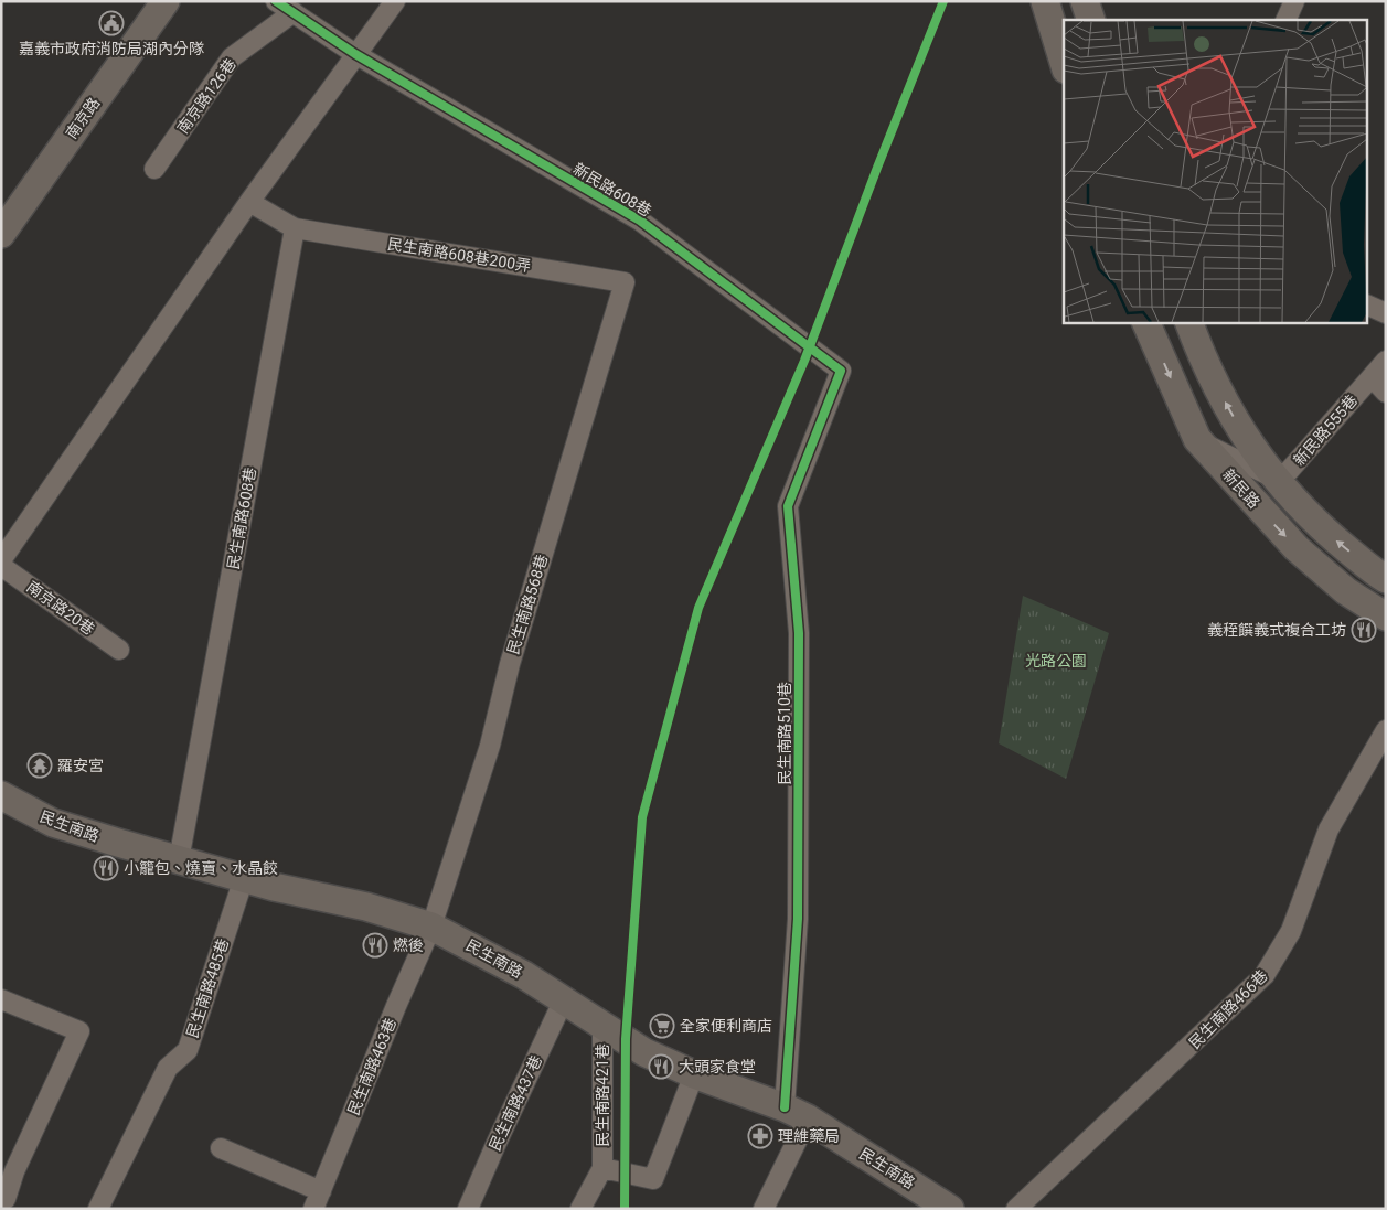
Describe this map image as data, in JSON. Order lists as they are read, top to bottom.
{
  "streets": {
    "street": [
      "南京路126巷",
      "南京路",
      "新民路608巷",
      "民生南路608巷200弄",
      "新民路555巷",
      "新民路",
      "民生南路608巷",
      "民生南路568巷",
      "南京路20巷",
      "民生南路510巷",
      "民生南路",
      "民生南路485巷",
      "民生南路466巷",
      "民生南路463巷",
      "民生南路421巷",
      "民生南路437巷"
    ]
  },
  "crossings": [
    ["新民路608巷", "民生南路510巷"],
    ["民生南路608巷200弄", "民生南路608巷"],
    ["民生南路608巷200弄", "民生南路568巷"],
    ["新民路555巷", "新民路"],
    ["民生南路608巷", "民生南路"],
    ["民生南路568巷", "民生南路"],
    ["民生南路568巷", "民生南路463巷"],
    ["民生南路510巷", "民生南路"],
    ["民生南路", "民生南路485巷"],
    ["民生南路", "民生南路463巷"],
    ["民生南路", "民生南路421巷"],
    ["民生南路", "民生南路437巷"]
  ],
  "parks": ["光路公園"],
  "places": {
    "public building": ["嘉義市政府消防局湖內分隊"],
    "restaurant": [
      "義秷饌義式複合工坊",
      "小籠包、燒賣、水晶餃",
      "燃後",
      "大頭家食堂"
    ],
    "temple": ["羅安宮"],
    "supermarket": ["全家便利商店"],
    "pharmacy": ["理維藥局"]
  }
}
